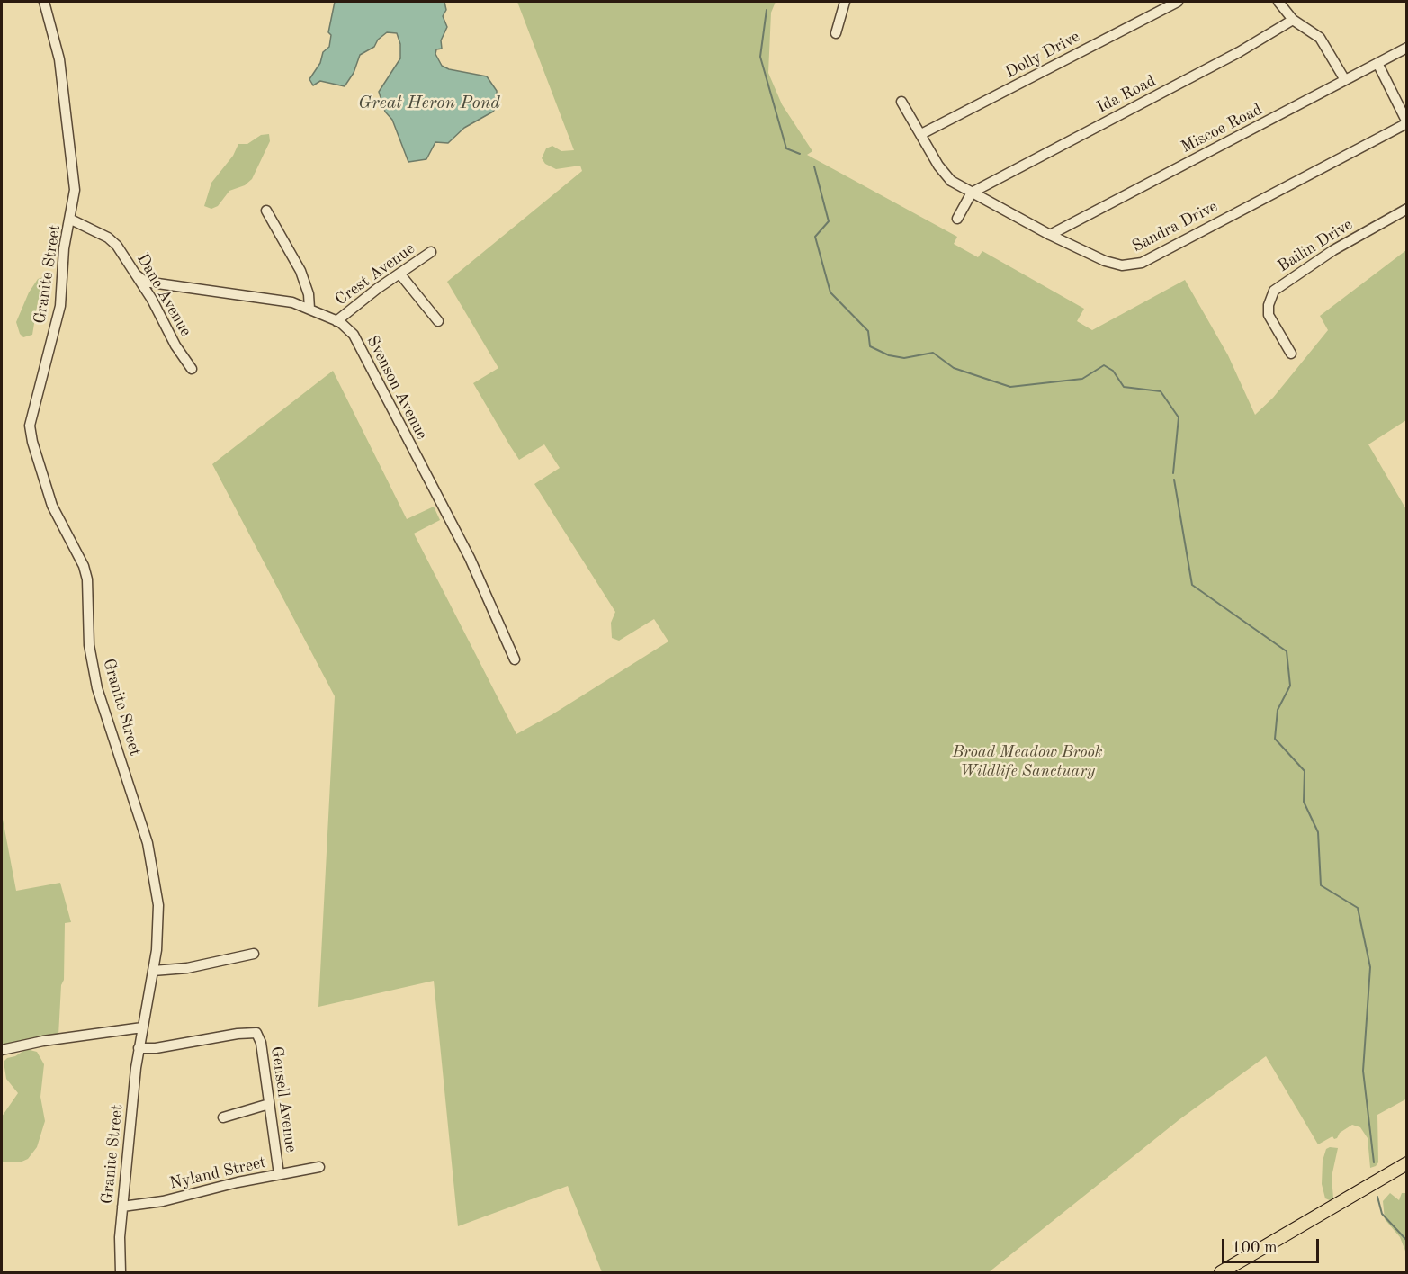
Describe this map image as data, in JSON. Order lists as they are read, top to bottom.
{
  "streets": {
    "street": [
      "Dolly Drive",
      "Ida Road",
      "Miscoe Road",
      "Sandra Drive",
      "Bailin Drive",
      "Granite Street",
      "Crest Avenue",
      "Dane Avenue",
      "Svenson Avenue",
      "Gensell Avenue",
      "Nyland Street"
    ]
  },
  "crossings": [
    ["Dolly Drive", "Sandra Drive"],
    ["Ida Road", "Sandra Drive"],
    ["Miscoe Road", "Sandra Drive"],
    ["Granite Street", "Dane Avenue"],
    ["Granite Street", "Gensell Avenue"],
    ["Granite Street", "Nyland Street"],
    ["Crest Avenue", "Svenson Avenue"],
    ["Dane Avenue", "Svenson Avenue"],
    ["Gensell Avenue", "Nyland Street"]
  ],
  "water": ["Great Heron Pond"],
  "parks": ["Broad Meadow Brook Wildlife Sanctuary"],
  "scale_bar": "100 m"
}
